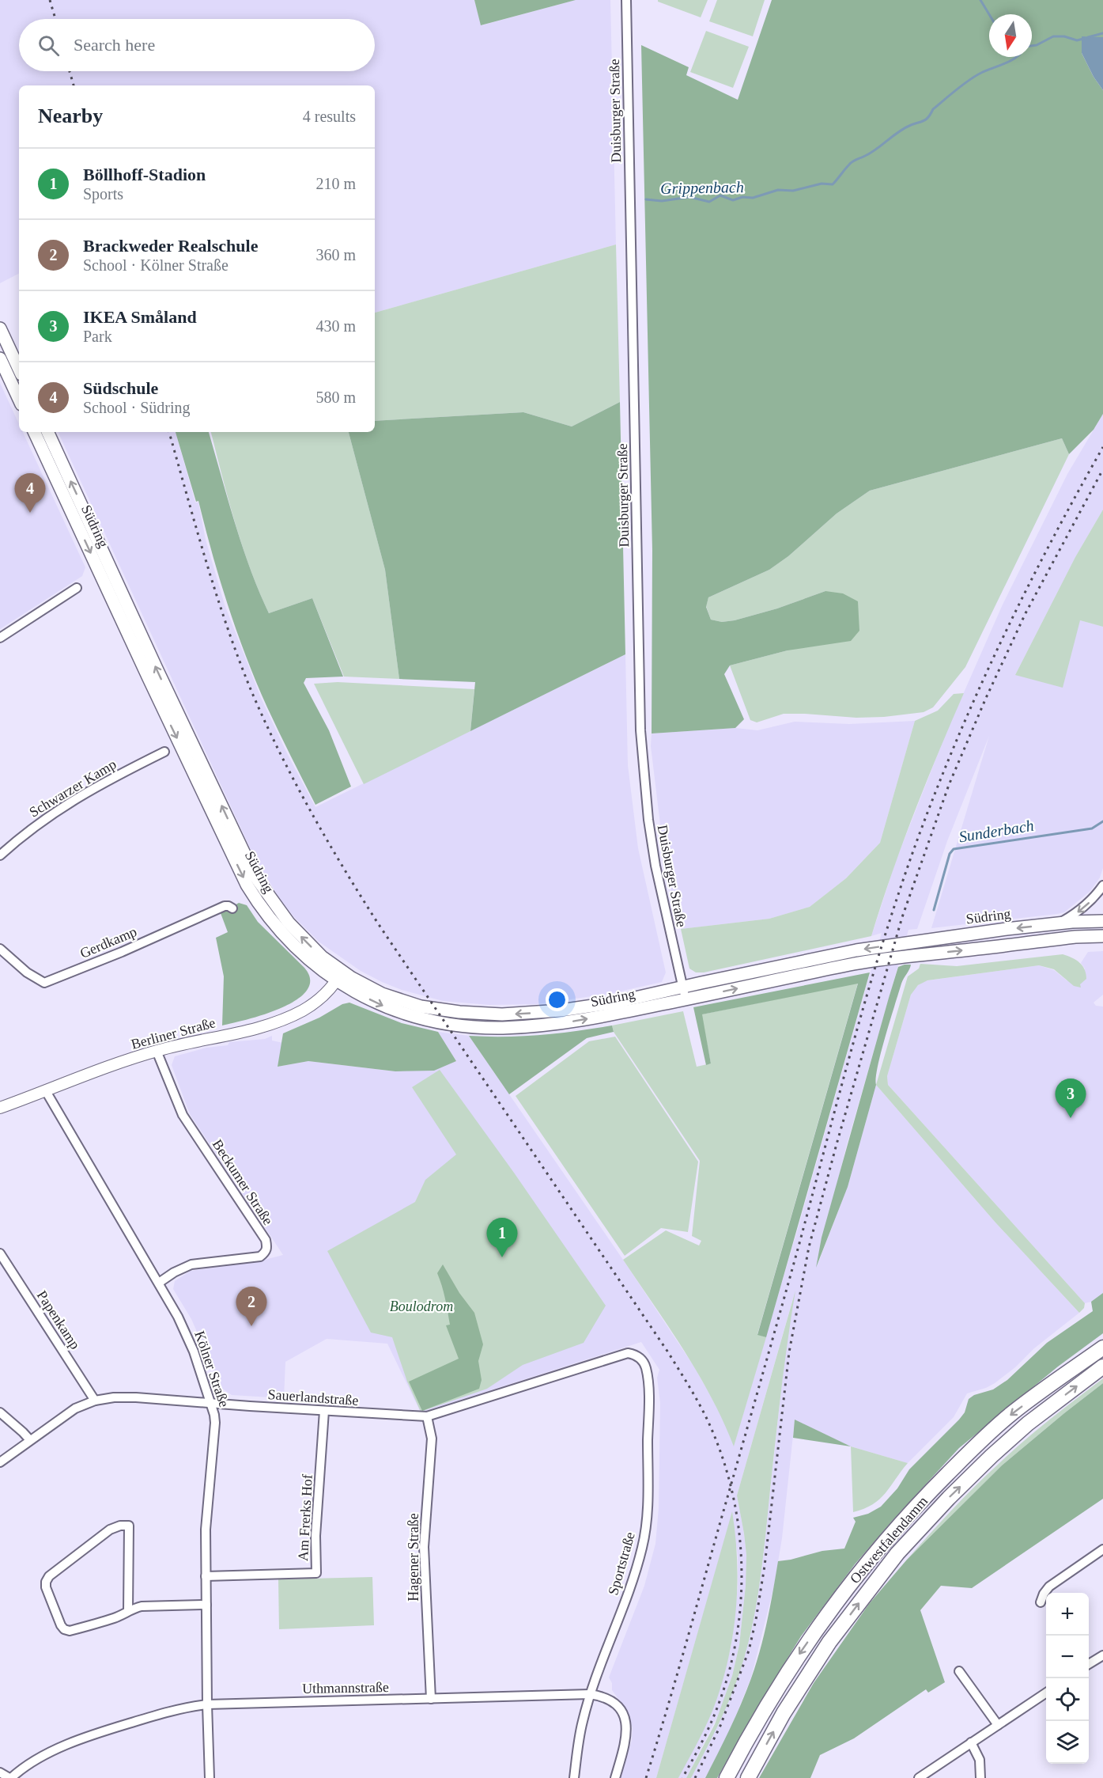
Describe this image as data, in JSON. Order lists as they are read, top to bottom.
{
  "streets": {
    "highway": ["Ostwestfalendamm"],
    "main road": ["Südring"],
    "street": [
      "Duisburger Straße",
      "Schwarzer Kamp",
      "Gerdkamp",
      "Berliner Straße",
      "Beckumer Straße",
      "Papenkamp",
      "Kölner Straße",
      "Sauerlandstraße",
      "Am Frerks Hof",
      "Hagener Straße",
      "Sportstraße",
      "Uthmannstraße"
    ]
  },
  "crossings": [
    ["Duisburger Straße", "Südring"],
    ["Südring", "Berliner Straße"],
    ["Berliner Straße", "Beckumer Straße"],
    ["Berliner Straße", "Kölner Straße"],
    ["Beckumer Straße", "Kölner Straße"],
    ["Papenkamp", "Sauerlandstraße"],
    ["Kölner Straße", "Sauerlandstraße"],
    ["Kölner Straße", "Am Frerks Hof"],
    ["Kölner Straße", "Uthmannstraße"],
    ["Sauerlandstraße", "Am Frerks Hof"],
    ["Sauerlandstraße", "Hagener Straße"],
    ["Sauerlandstraße", "Sportstraße"],
    ["Hagener Straße", "Uthmannstraße"],
    ["Sportstraße", "Uthmannstraße"]
  ],
  "water": ["Grippenbach", "Sunderbach"],
  "parks": ["Boulodrom"],
  "north": "bottom",
  "page": {
    "search": "Search here",
    "heading": ["Nearby", "4 results"],
    "list": [
      {
        "mark": "1",
        "name": "Böllhoff-Stadion",
        "note": "Sports",
        "value": "210 m"
      },
      {
        "mark": "2",
        "name": "Brackweder Realschule",
        "note": "School · Kölner Straße",
        "value": "360 m"
      },
      {
        "mark": "3",
        "name": "IKEA Småland",
        "note": "Park",
        "value": "430 m"
      },
      {
        "mark": "4",
        "name": "Südschule",
        "note": "School · Südring",
        "value": "580 m"
      }
    ],
    "pins": [
      "4",
      "3",
      "1",
      "2"
    ],
    "map_buttons": ["+", "−"]
  }
}
